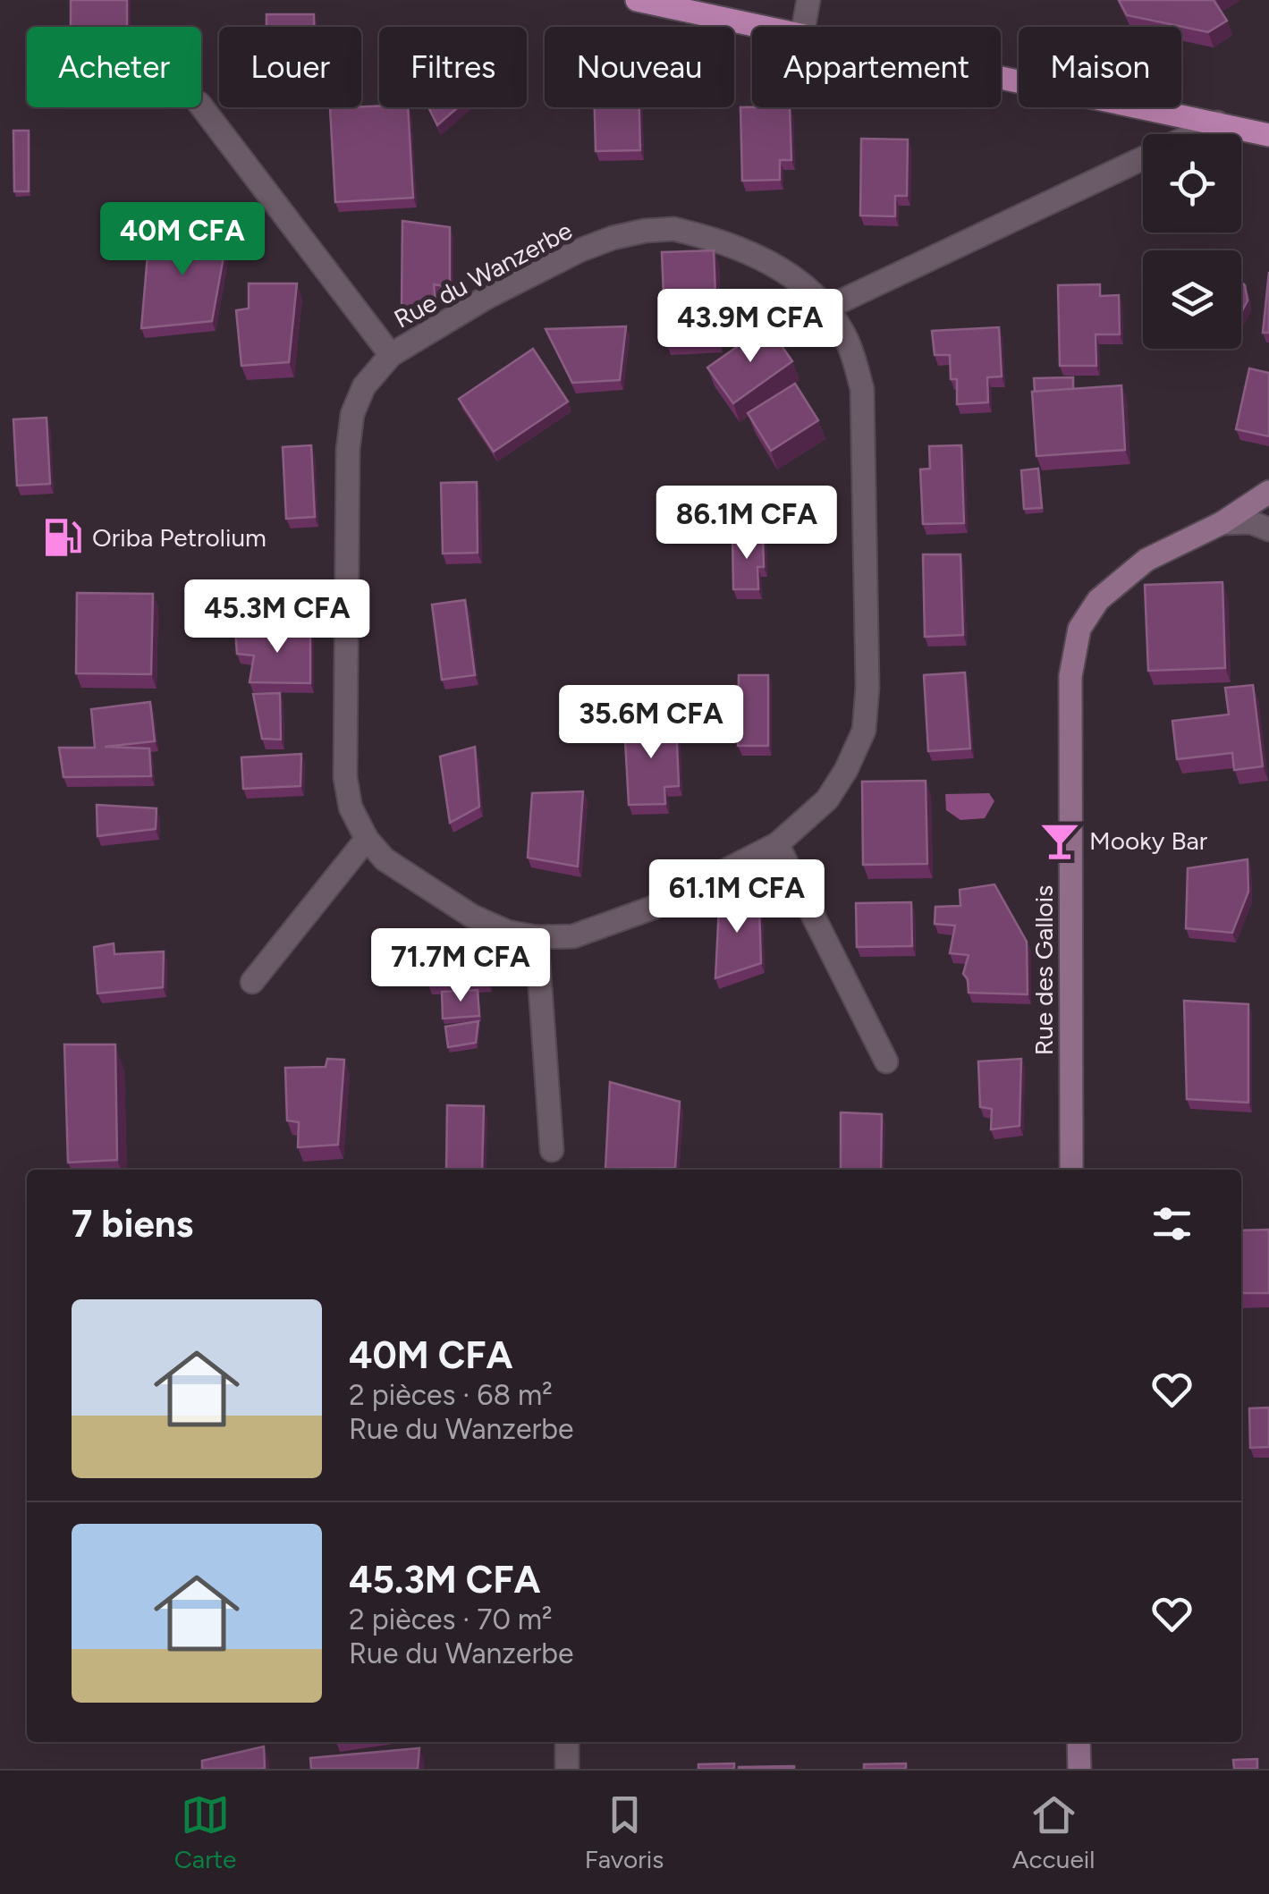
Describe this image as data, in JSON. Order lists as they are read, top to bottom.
{
  "streets": {
    "street": ["Rue du Wanzerbe", "Rue des Gallois"]
  },
  "places": {
    "fuel station": ["Oriba Petrolium"],
    "bar": ["Mooky Bar"]
  },
  "page": {
    "chip": [
      "Acheter",
      "Louer",
      "Filtres",
      "Nouveau",
      "Appartement",
      "Maison"
    ],
    "price": [
      "40M CFA",
      "43.9M CFA",
      "86.1M CFA",
      "45.3M CFA",
      "35.6M CFA",
      "61.1M CFA",
      "71.7M CFA"
    ],
    "heading": "7 biens",
    "list": [
      {
        "name": "40M CFA",
        "note": "2 pièces · 68 m² · Rue du Wanzerbe"
      },
      {
        "name": "45.3M CFA",
        "note": "2 pièces · 70 m² · Rue du Wanzerbe"
      }
    ],
    "tabs": ["Carte", "Favoris", "Accueil"]
  }
}
